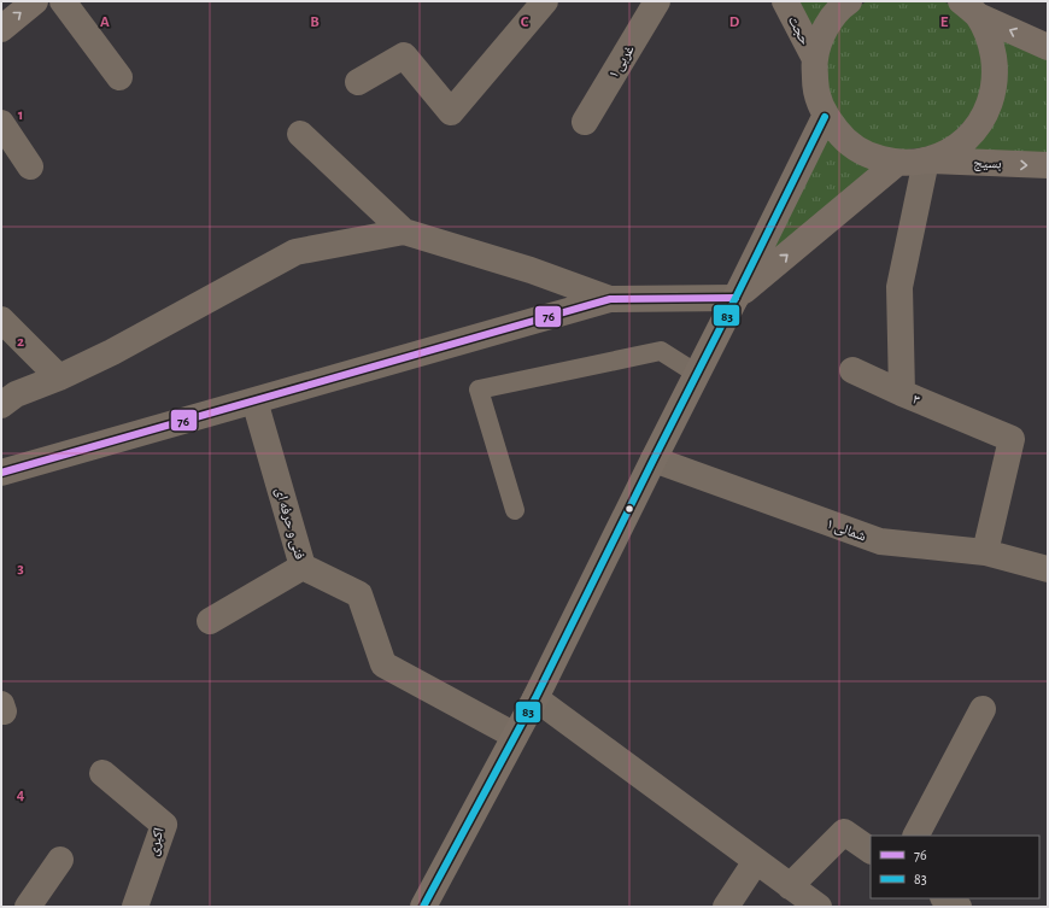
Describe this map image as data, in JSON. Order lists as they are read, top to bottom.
{
  "streets": {
    "street": [
      "حجت",
      "۱ غربی",
      "بسیج",
      "۳",
      "فنی و حرفه ای",
      "۱ شمالی",
      "اکبری"
    ]
  },
  "crossings": [
    ["بسیج", "۳"],
    ["۳", "۱ شمالی"]
  ],
  "lines": ["transit line 83", "transit line 76"],
  "legend": ["76", "83"],
  "grid": {
    "columns": [
      "A",
      "B",
      "C",
      "D",
      "E"
    ],
    "rows": [
      "1",
      "2",
      "3",
      "4"
    ]
  }
}
